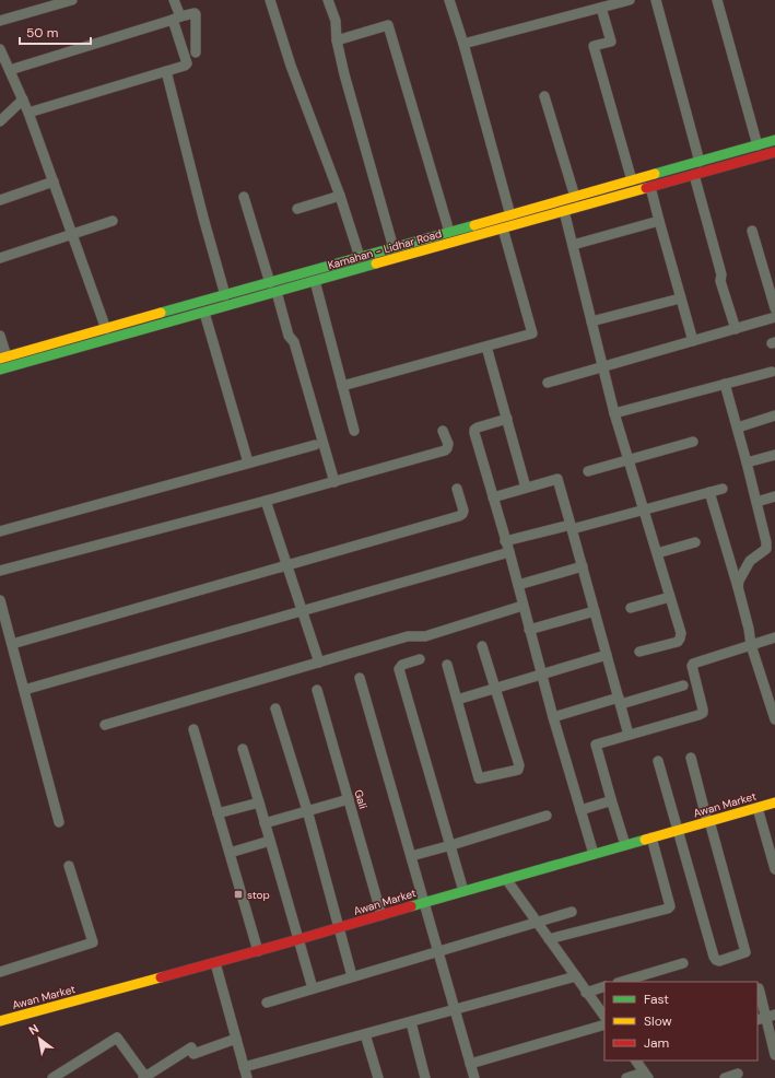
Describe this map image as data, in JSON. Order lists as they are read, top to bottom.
{
  "streets": {
    "main road": ["Kamahan - Lidhar Road", "Awan Market"],
    "street": ["Gali"]
  },
  "crossings": [
    ["Gali", "Awan Market"]
  ],
  "places": {
    "transit": ["stop"]
  },
  "legend": ["Fast", "Slow", "Jam"],
  "scale_bar": "50 m",
  "north": "top left"
}
